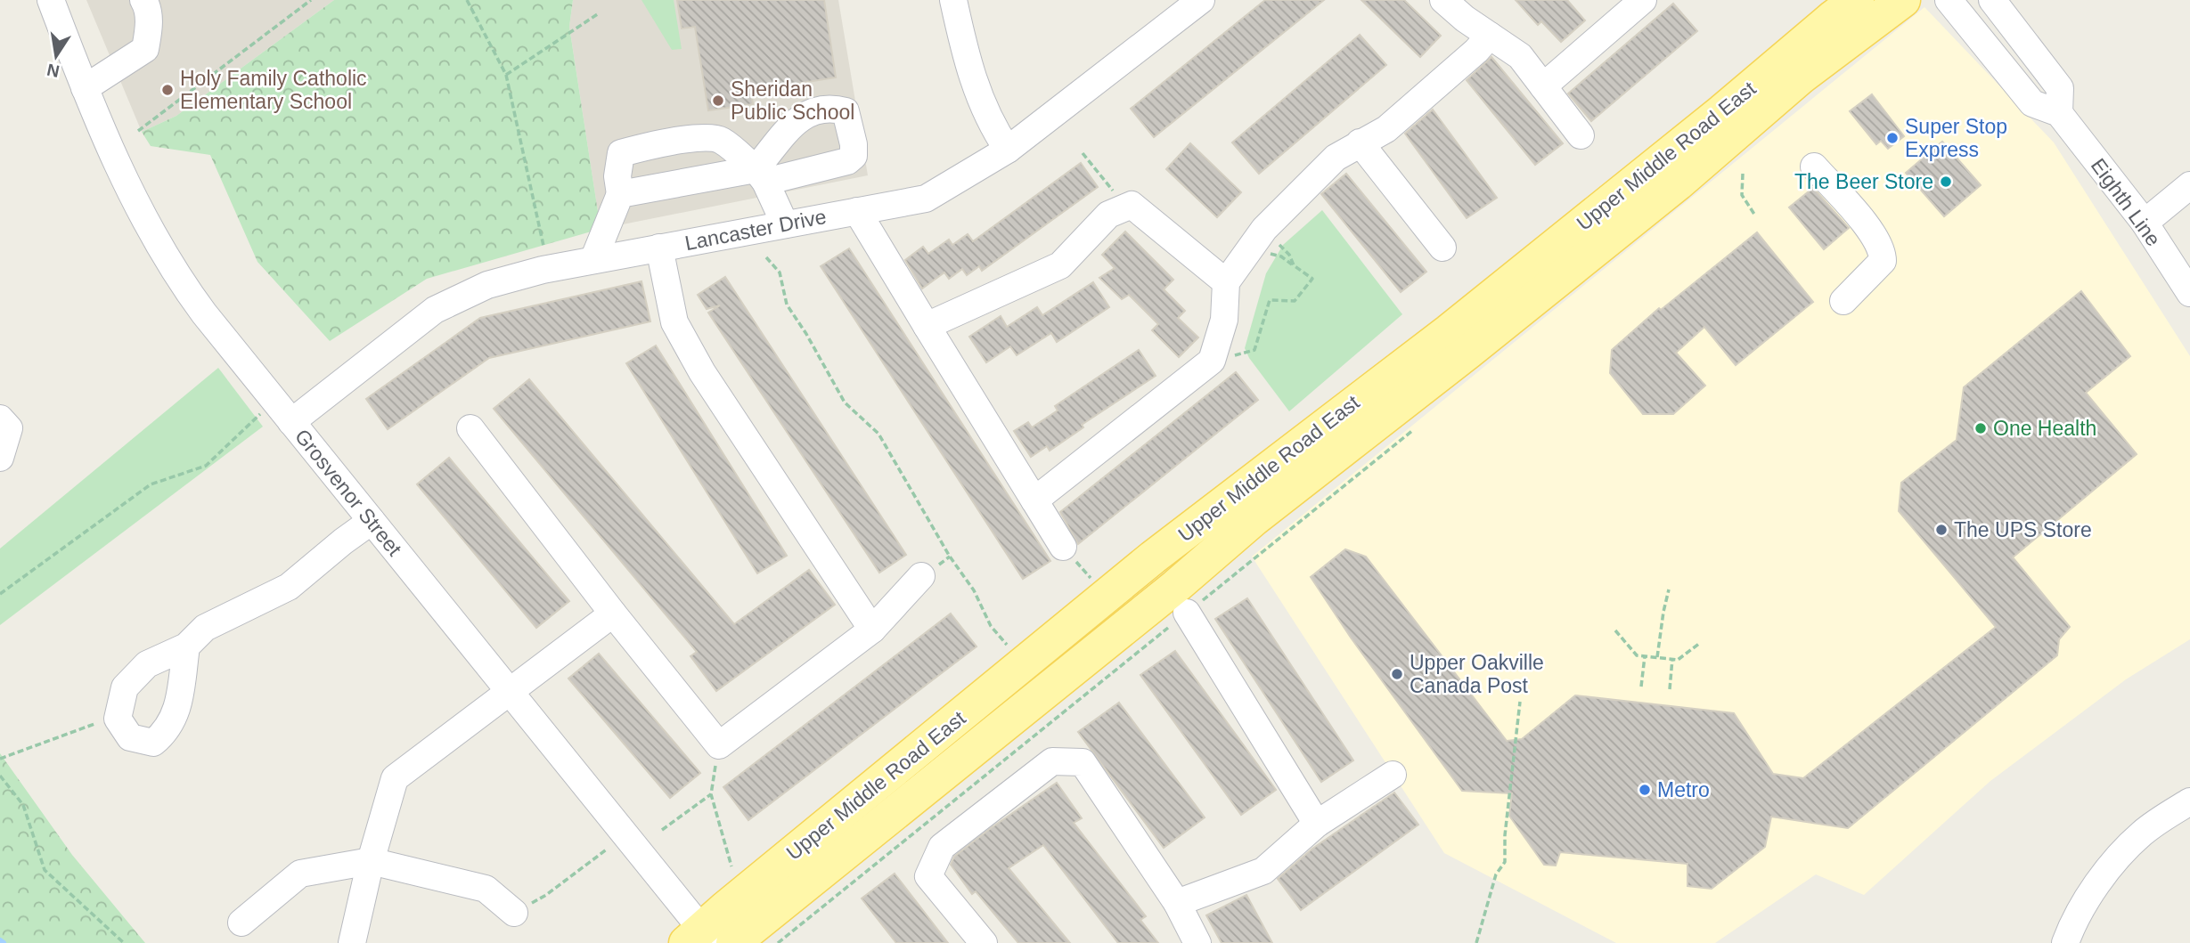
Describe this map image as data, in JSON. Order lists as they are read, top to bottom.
{
  "streets": {
    "main road": ["Upper Middle Road East"],
    "street": ["Eighth Line", "Lancaster Drive", "Grosvenor Street"]
  },
  "crossings": [
    ["Upper Middle Road East", "Grosvenor Street"],
    ["Lancaster Drive", "Grosvenor Street"]
  ],
  "places": [
    "Holy Family Catholic Elementary School",
    "Sheridan Public School",
    "Super Stop Express",
    "The Beer Store",
    "One Health",
    "The UPS Store",
    "Upper Oakville Canada Post",
    "Metro"
  ],
  "north": "bottom"
}
